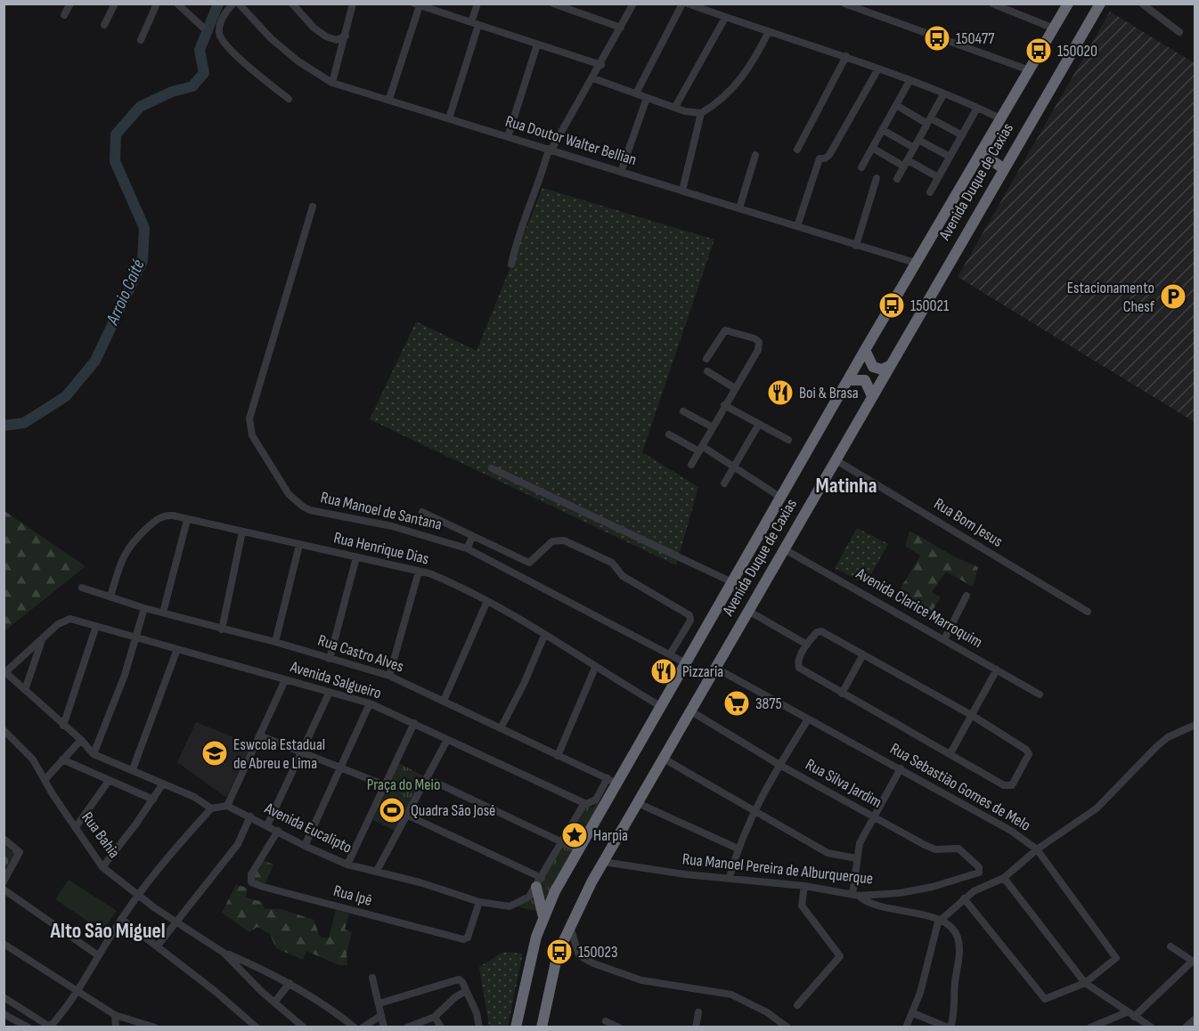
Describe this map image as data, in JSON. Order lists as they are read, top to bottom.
{
  "streets": {
    "highway": ["Avenida Duque de Caxias"],
    "street": [
      "Rua Doutor Walter Bellian",
      "Rua Manoel de Santana",
      "Rua Bom Jesus",
      "Rua Henrique Dias",
      "Avenida Clarice Marroquim",
      "Rua Castro Alves",
      "Avenida Salgueiro",
      "Rua Silva Jardim",
      "Rua Sebastião Gomes de Melo",
      "Avenida Eucalipto",
      "Rua Bahia",
      "Rua Manoel Pereira de Alburquerque",
      "Rua Ipê"
    ]
  },
  "crossings": [
    ["Rua Doutor Walter Bellian", "Avenida Duque de Caxias"],
    ["Avenida Duque de Caxias", "Rua Manoel de Santana"],
    ["Avenida Duque de Caxias", "Rua Bom Jesus"],
    ["Avenida Duque de Caxias", "Rua Henrique Dias"],
    ["Avenida Duque de Caxias", "Avenida Clarice Marroquim"],
    ["Avenida Duque de Caxias", "Rua Castro Alves"],
    ["Avenida Duque de Caxias", "Rua Silva Jardim"],
    ["Avenida Duque de Caxias", "Rua Sebastião Gomes de Melo"],
    ["Avenida Duque de Caxias", "Rua Manoel Pereira de Alburquerque"],
    ["Rua Henrique Dias", "Rua Castro Alves"],
    ["Avenida Salgueiro", "Avenida Eucalipto"],
    ["Rua Silva Jardim", "Rua Manoel Pereira de Alburquerque"],
    ["Avenida Eucalipto", "Rua Ipê"]
  ],
  "districts": ["Matinha", "Alto São Miguel"],
  "water": ["Arroio Caité"],
  "parks": ["Praça do Meio"],
  "places": {
    "bus stop": [
      "150477",
      "150020",
      "150021",
      "150023"
    ],
    "parking": ["Estacionamento Chesf"],
    "restaurant": ["Boi & Brasa", "Pizzaria"],
    "supermarket": ["3875"],
    "school or university": ["Eswcola Estadual de Abreu e Lima"],
    "sports": ["Quadra São José"],
    "place": ["Harpia"]
  }
}
